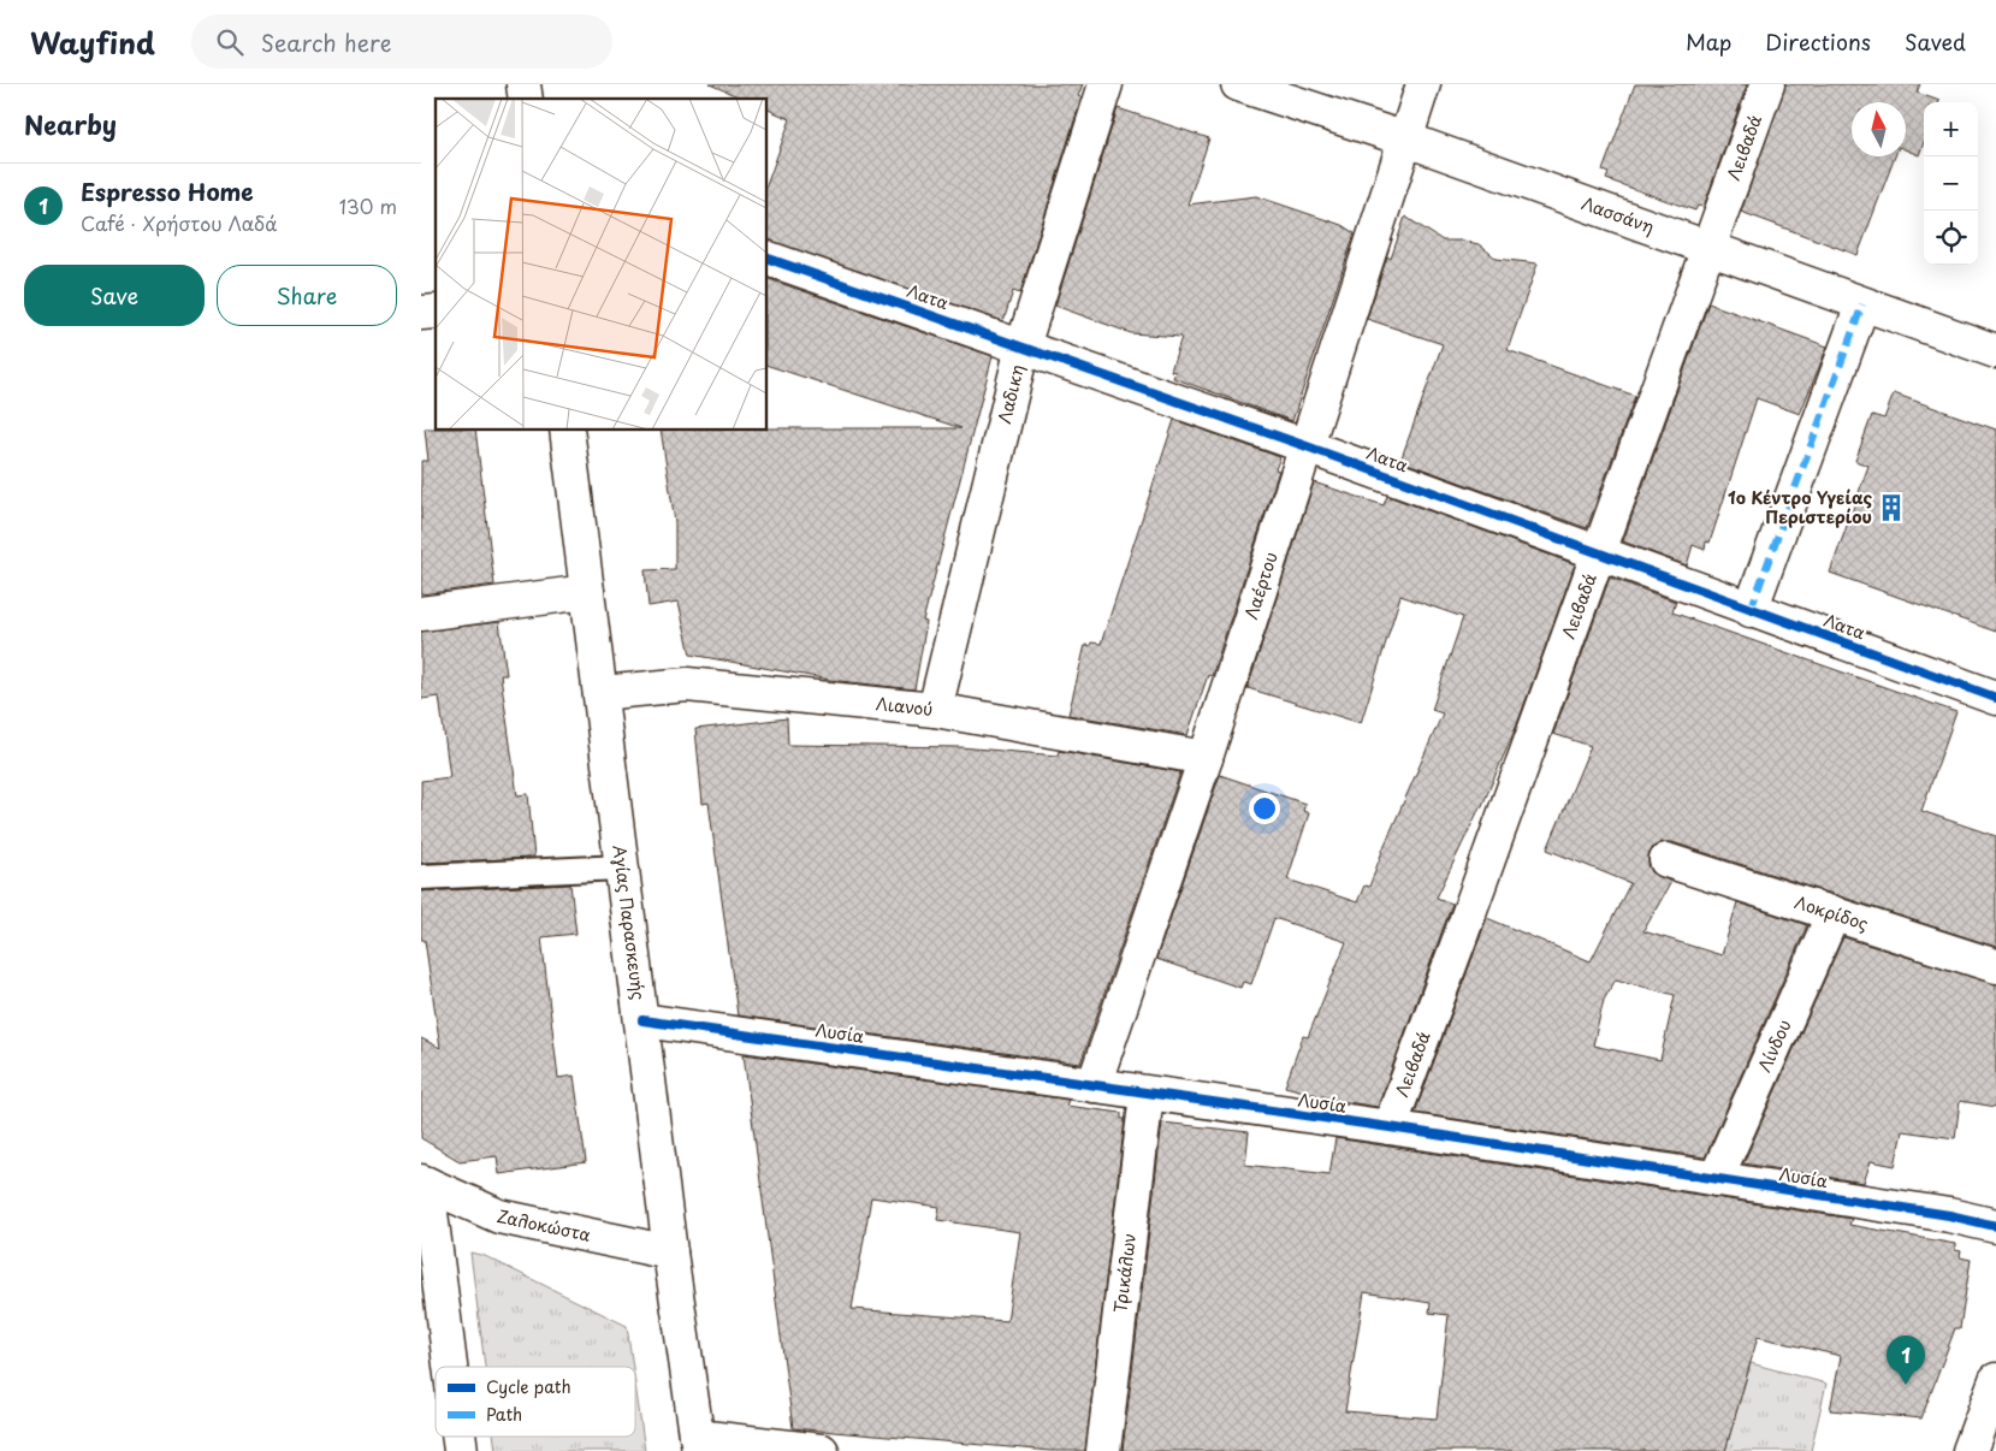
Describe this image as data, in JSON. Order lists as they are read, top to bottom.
{
  "streets": {
    "street": [
      "Λειβαδά",
      "Λασσάνη",
      "Λατα",
      "Λαδικη",
      "Λαέρτου",
      "Λιανού",
      "Λοκρίδος",
      "Αγίας Παρασκευής",
      "Λυσία",
      "Λίνδου",
      "Ζαλοκώστα",
      "Τρικάλων"
    ]
  },
  "crossings": [
    ["Λειβαδά", "Λασσάνη"],
    ["Λειβαδά", "Λατα"],
    ["Λειβαδά", "Λυσία"],
    ["Λασσάνη", "Λαέρτου"],
    ["Λατα", "Λαδικη"],
    ["Λατα", "Λαέρτου"],
    ["Λαδικη", "Λιανού"],
    ["Λαέρτου", "Λιανού"],
    ["Λαέρτου", "Λυσία"],
    ["Λιανού", "Αγίας Παρασκευής"],
    ["Λοκρίδος", "Λίνδου"],
    ["Αγίας Παρασκευής", "Λυσία"],
    ["Αγίας Παρασκευής", "Ζαλοκώστα"],
    ["Λυσία", "Λίνδου"],
    ["Λυσία", "Τρικάλων"]
  ],
  "places": {
    "building": ["1ο Κέντρο Υγείας Περιστερίου"]
  },
  "legend": ["Cycle path", "Path"],
  "north": "top",
  "page": {
    "header": "Wayfind",
    "search": "Search here",
    "nav": ["Map", "Directions", "Saved"],
    "heading": "Nearby",
    "map_buttons": ["+", "−"],
    "list": [
      {
        "mark": "1",
        "name": "Espresso Home",
        "note": "Café · Χρήστου Λαδά",
        "value": "130 m"
      }
    ],
    "buttons": ["Save", "Share"],
    "pins": "1"
  }
}
